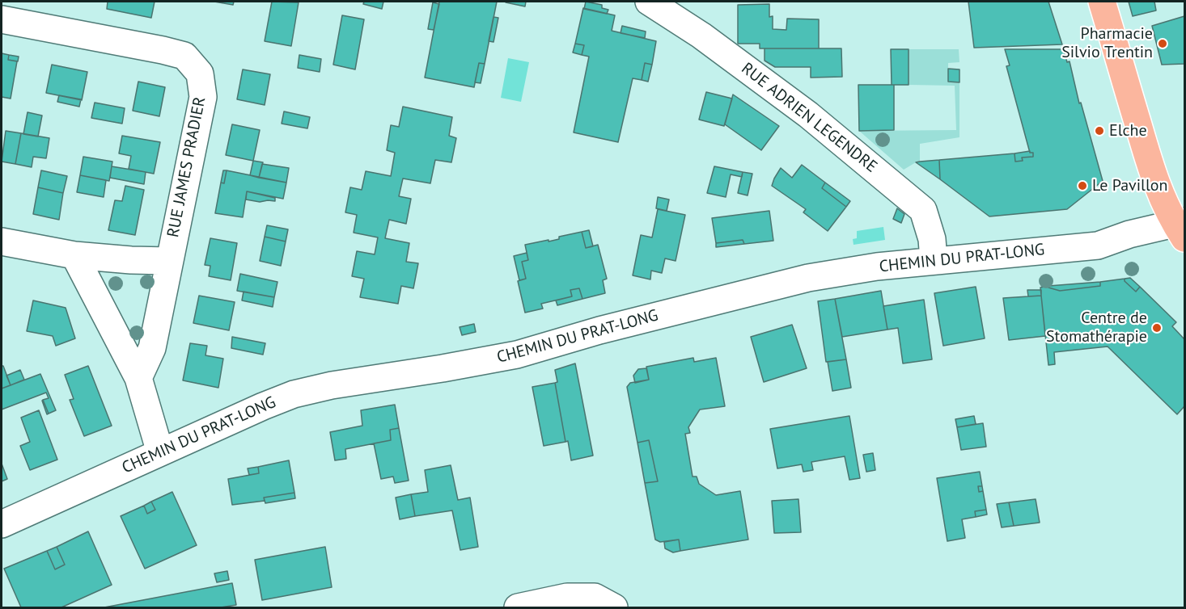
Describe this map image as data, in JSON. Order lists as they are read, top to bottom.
{
  "streets": {
    "street": ["RUE ADRIEN LEGENDRE", "RUE JAMES PRADIER", "CHEMIN DU PRAT-LONG"]
  },
  "crossings": [
    ["RUE ADRIEN LEGENDRE", "CHEMIN DU PRAT-LONG"]
  ],
  "places": [
    "Pharmacie Silvio Trentin",
    "Elche",
    "Le Pavillon",
    "Centre de Stomathérapie"
  ]
}
